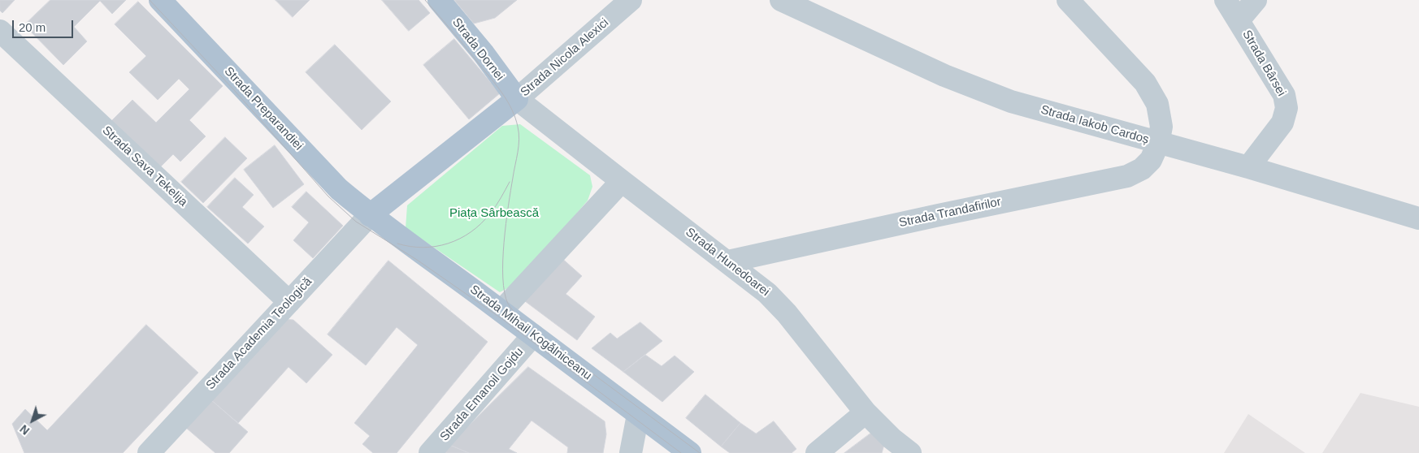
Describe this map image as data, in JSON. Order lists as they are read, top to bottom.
{
  "streets": {
    "main road": ["Strada Dornei", "Strada Preparandiei", "Strada Mihail Kogălniceanu"],
    "street": [
      "Strada Nicola Alexici",
      "Strada Bârsei",
      "Strada Iakob Cardoș",
      "Strada Sava Tekelija",
      "Strada Trandafirilor",
      "Strada Hunedoarei",
      "Strada Academia Teologică",
      "Strada Emanoil Gojdu"
    ]
  },
  "crossings": [
    ["Strada Dornei", "Strada Nicola Alexici"],
    ["Strada Dornei", "Strada Hunedoarei"],
    ["Strada Nicola Alexici", "Strada Hunedoarei"],
    ["Strada Bârsei", "Strada Iakob Cardoș"],
    ["Strada Preparandiei", "Strada Mihail Kogălniceanu"],
    ["Strada Preparandiei", "Strada Academia Teologică"],
    ["Strada Iakob Cardoș", "Strada Trandafirilor"],
    ["Strada Sava Tekelija", "Strada Academia Teologică"],
    ["Strada Trandafirilor", "Strada Hunedoarei"],
    ["Strada Mihail Kogălniceanu", "Strada Academia Teologică"],
    ["Strada Mihail Kogălniceanu", "Strada Emanoil Gojdu"]
  ],
  "parks": ["Piața Sârbească"],
  "scale_bar": "20 m",
  "north": "bottom left"
}
